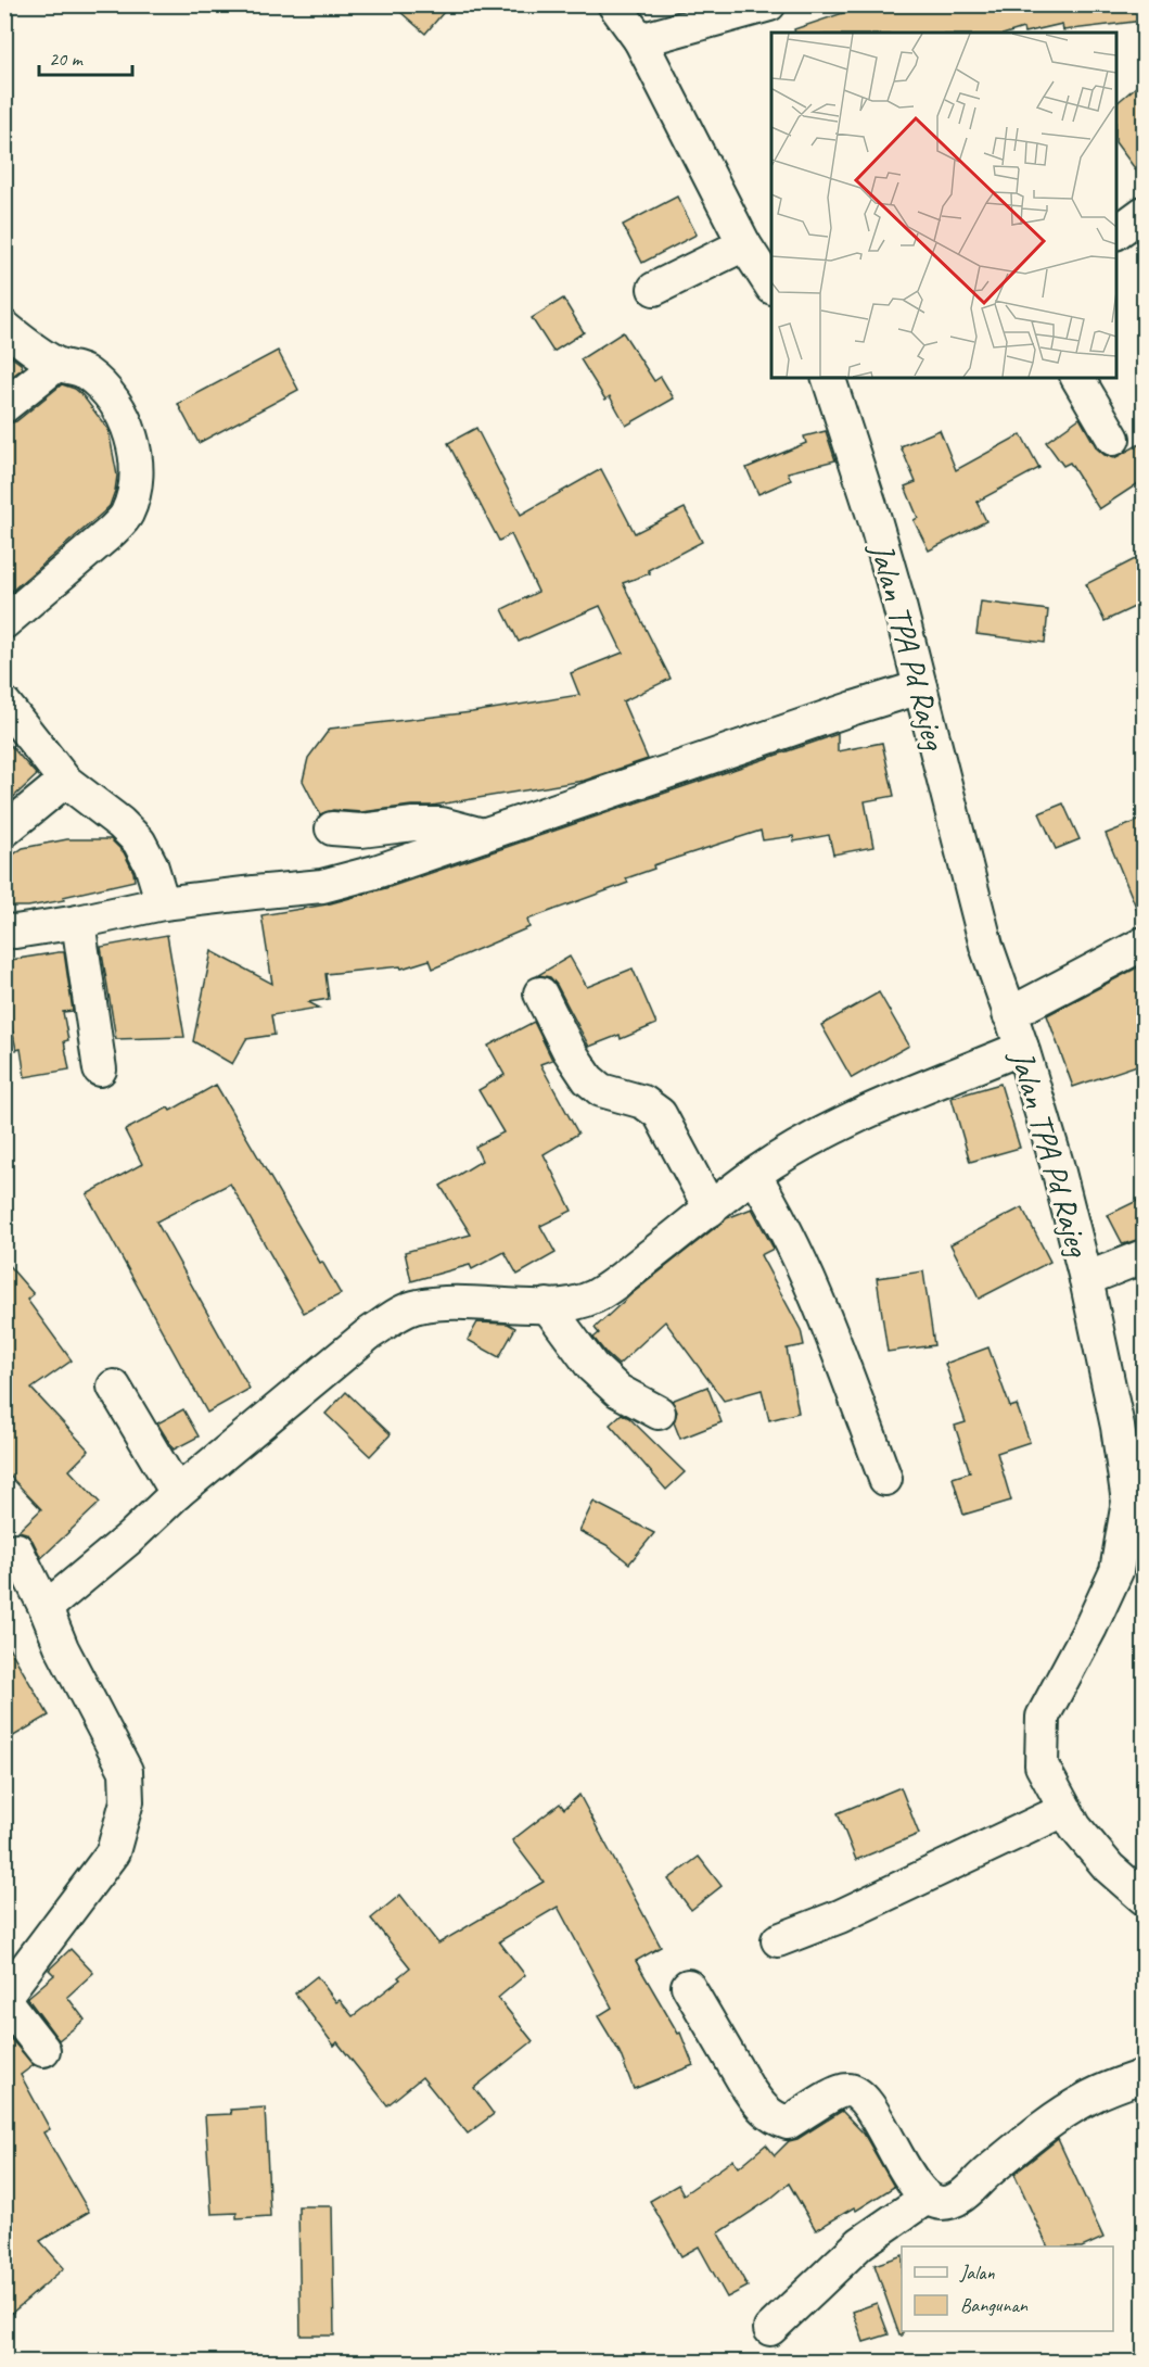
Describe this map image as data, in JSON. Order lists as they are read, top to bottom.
{
  "streets": {
    "street": ["Jalan TPA Pd Rajeg"]
  },
  "legend": ["Jalan", "Bangunan"],
  "scale_bar": "20 m"
}
